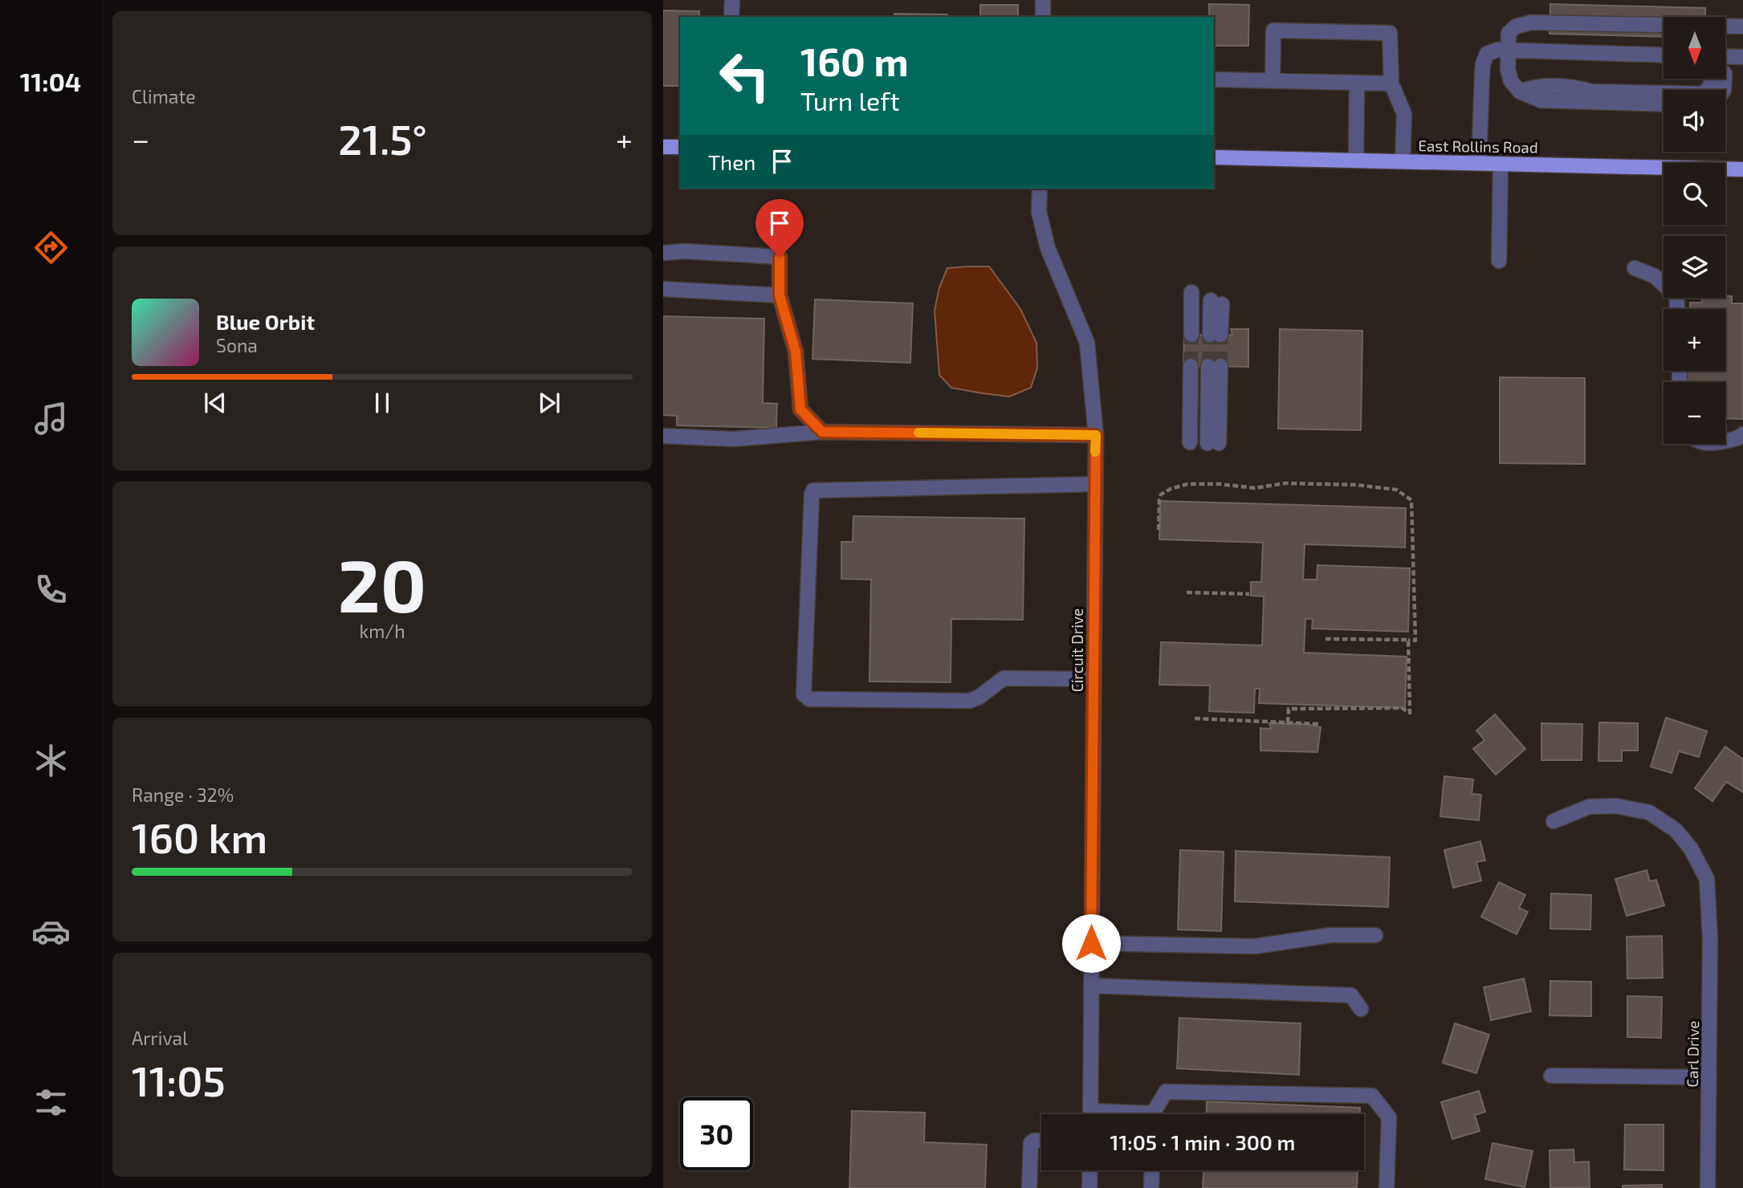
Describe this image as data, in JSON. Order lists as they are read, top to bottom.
{
  "streets": {
    "main road": ["East Rollins Road"],
    "street": ["Circuit Drive", "Carl Drive"]
  },
  "north": "bottom",
  "page": {
    "tabs": "11:04",
    "tile": [
      "Climate",
      ["20", "km/h"],
      ["Range · 32%", "160 km"],
      ["Arrival", "11:05"]
    ],
    "map_buttons": ["+", "−"],
    "turn": ["160 m", "Turn left"],
    "heat": ["−", "21.5°", "+"],
    "then": "Then",
    "song": ["Blue Orbit", "Sona"],
    "limit": "30",
    "trip": "11:05 · 1 min · 300 m"
  }
}
